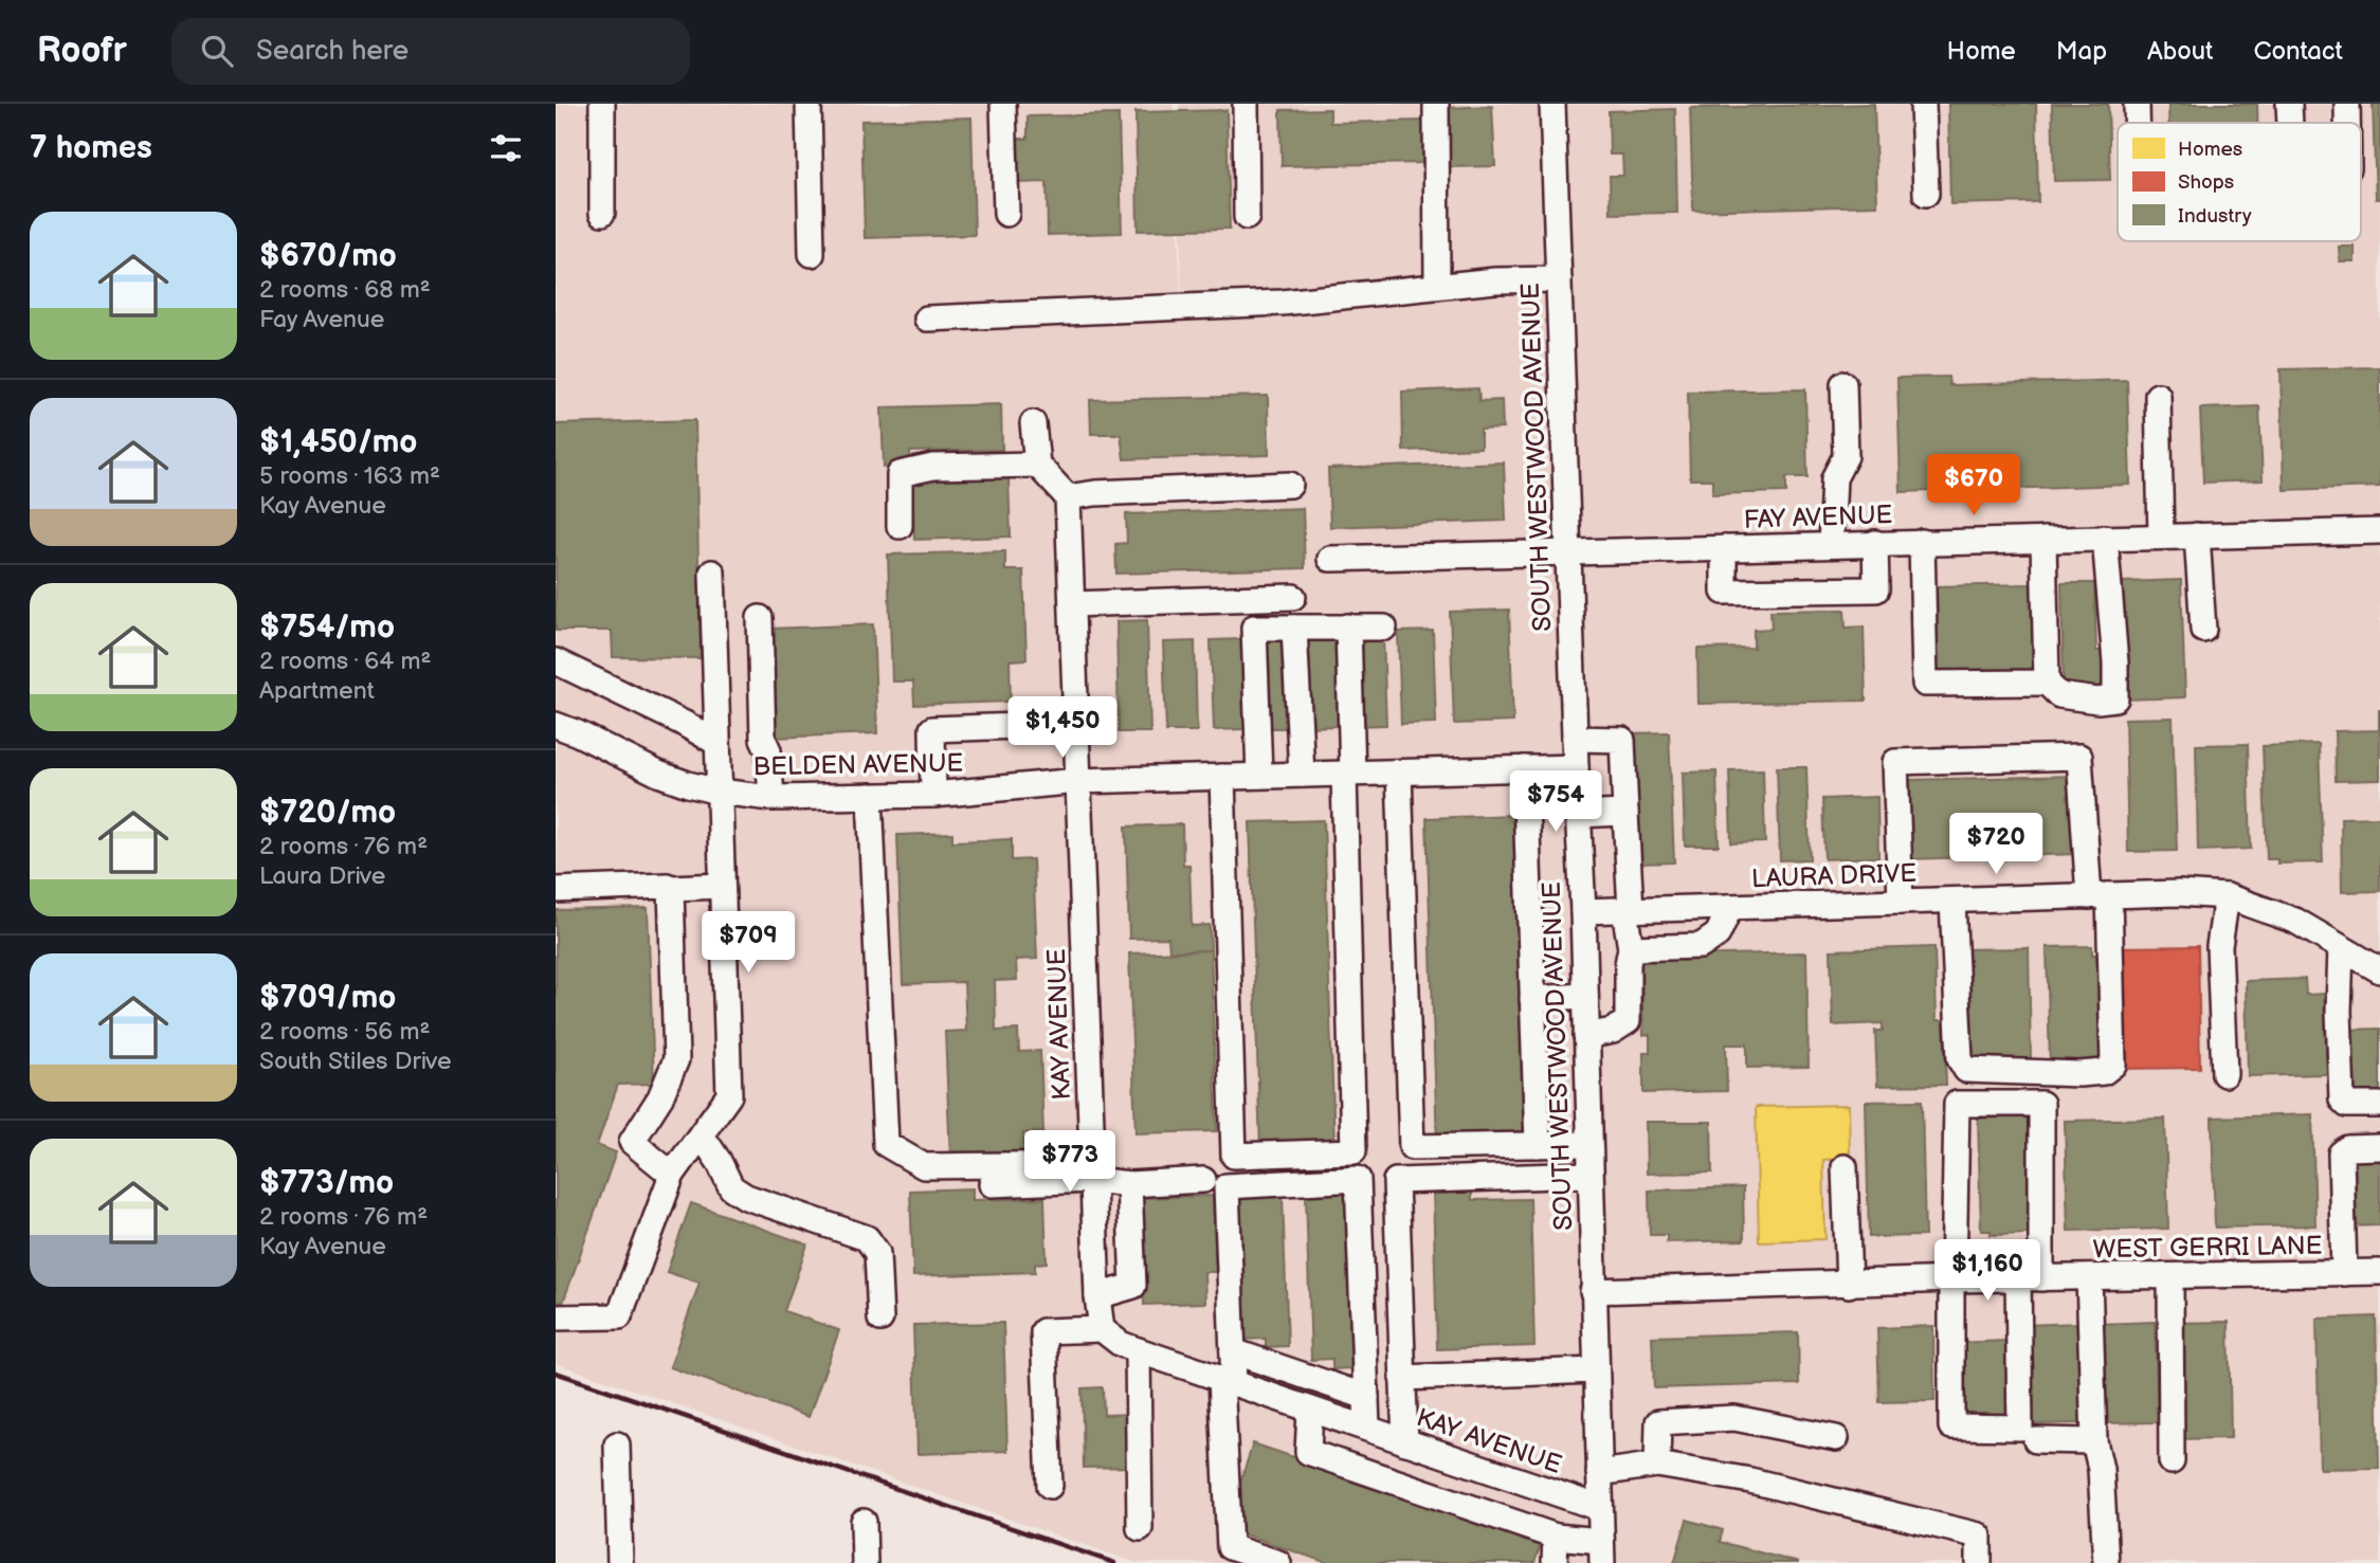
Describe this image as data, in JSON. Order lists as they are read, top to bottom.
{
  "streets": {
    "street": [
      "SOUTH WESTWOOD AVENUE",
      "FAY AVENUE",
      "BELDEN AVENUE",
      "LAURA DRIVE",
      "KAY AVENUE",
      "WEST GERRI LANE"
    ]
  },
  "crossings": [
    ["SOUTH WESTWOOD AVENUE", "FAY AVENUE"],
    ["SOUTH WESTWOOD AVENUE", "BELDEN AVENUE"],
    ["SOUTH WESTWOOD AVENUE", "LAURA DRIVE"],
    ["SOUTH WESTWOOD AVENUE", "KAY AVENUE"],
    ["SOUTH WESTWOOD AVENUE", "WEST GERRI LANE"],
    ["BELDEN AVENUE", "KAY AVENUE"]
  ],
  "legend": ["Homes", "Shops", "Industry"],
  "page": {
    "header": "Roofr",
    "search": "Search here",
    "nav": [
      "Home",
      "Map",
      "About",
      "Contact"
    ],
    "heading": "7 homes",
    "list": [
      {
        "name": "$670/mo",
        "note": "2 rooms · 68 m² · Fay Avenue"
      },
      {
        "name": "$1,450/mo",
        "note": "5 rooms · 163 m² · Kay Avenue"
      },
      {
        "name": "$754/mo",
        "note": "2 rooms · 64 m² · Apartment"
      },
      {
        "name": "$720/mo",
        "note": "2 rooms · 76 m² · Laura Drive"
      },
      {
        "name": "$709/mo",
        "note": "2 rooms · 56 m² · South Stiles Drive"
      },
      {
        "name": "$773/mo",
        "note": "2 rooms · 76 m² · Kay Avenue"
      }
    ],
    "price": [
      "$670",
      "$1,450",
      "$754",
      "$720",
      "$709",
      "$773",
      "$1,160"
    ]
  }
}
